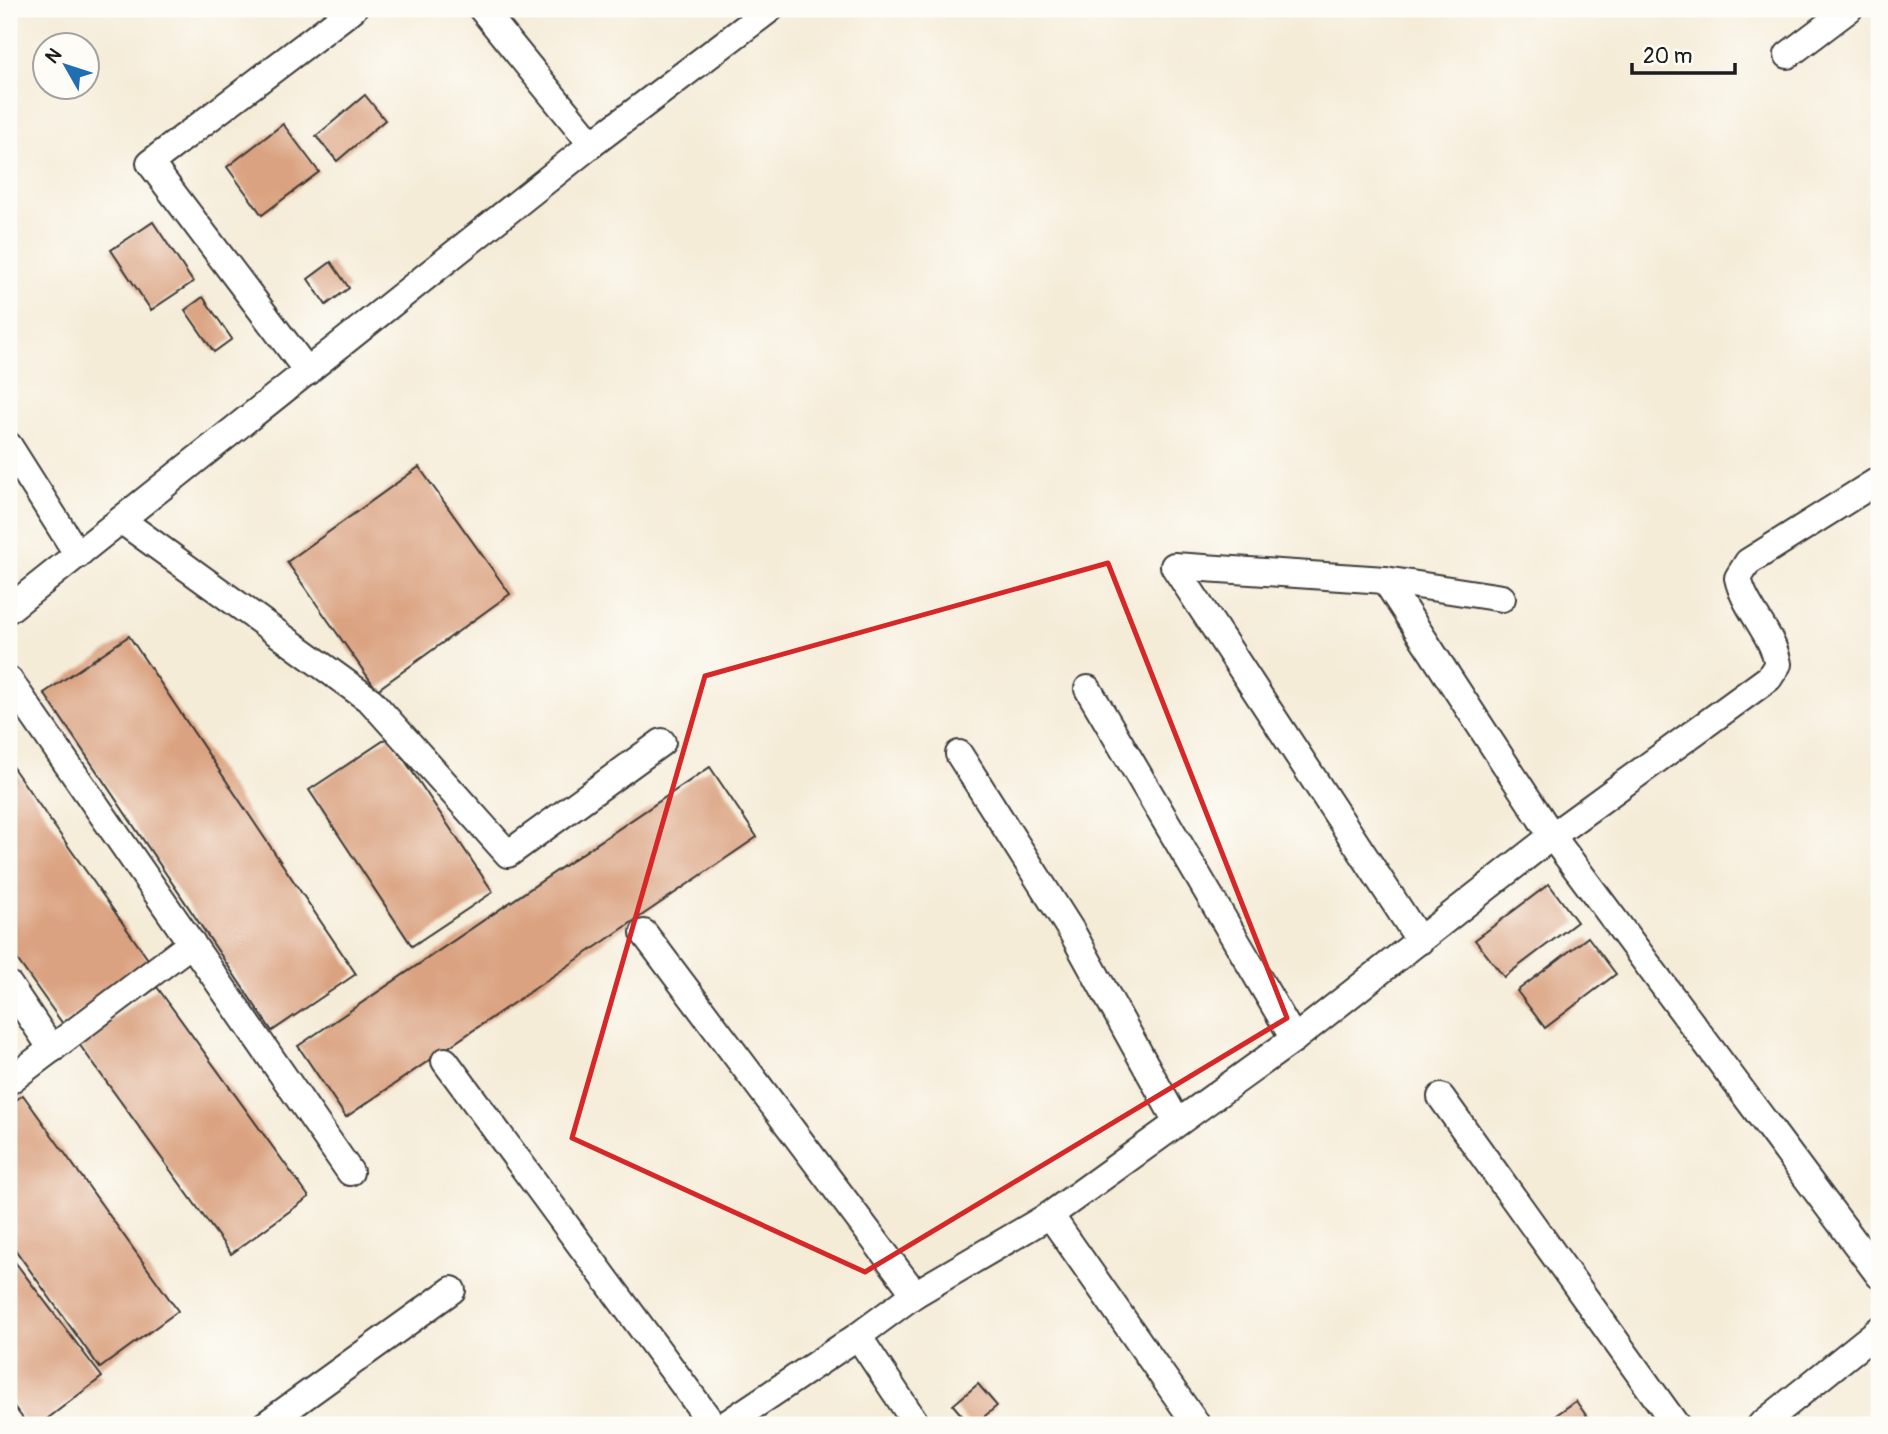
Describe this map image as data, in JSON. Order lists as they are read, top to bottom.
{
  "scale_bar": "20 m",
  "north": "top left"
}
